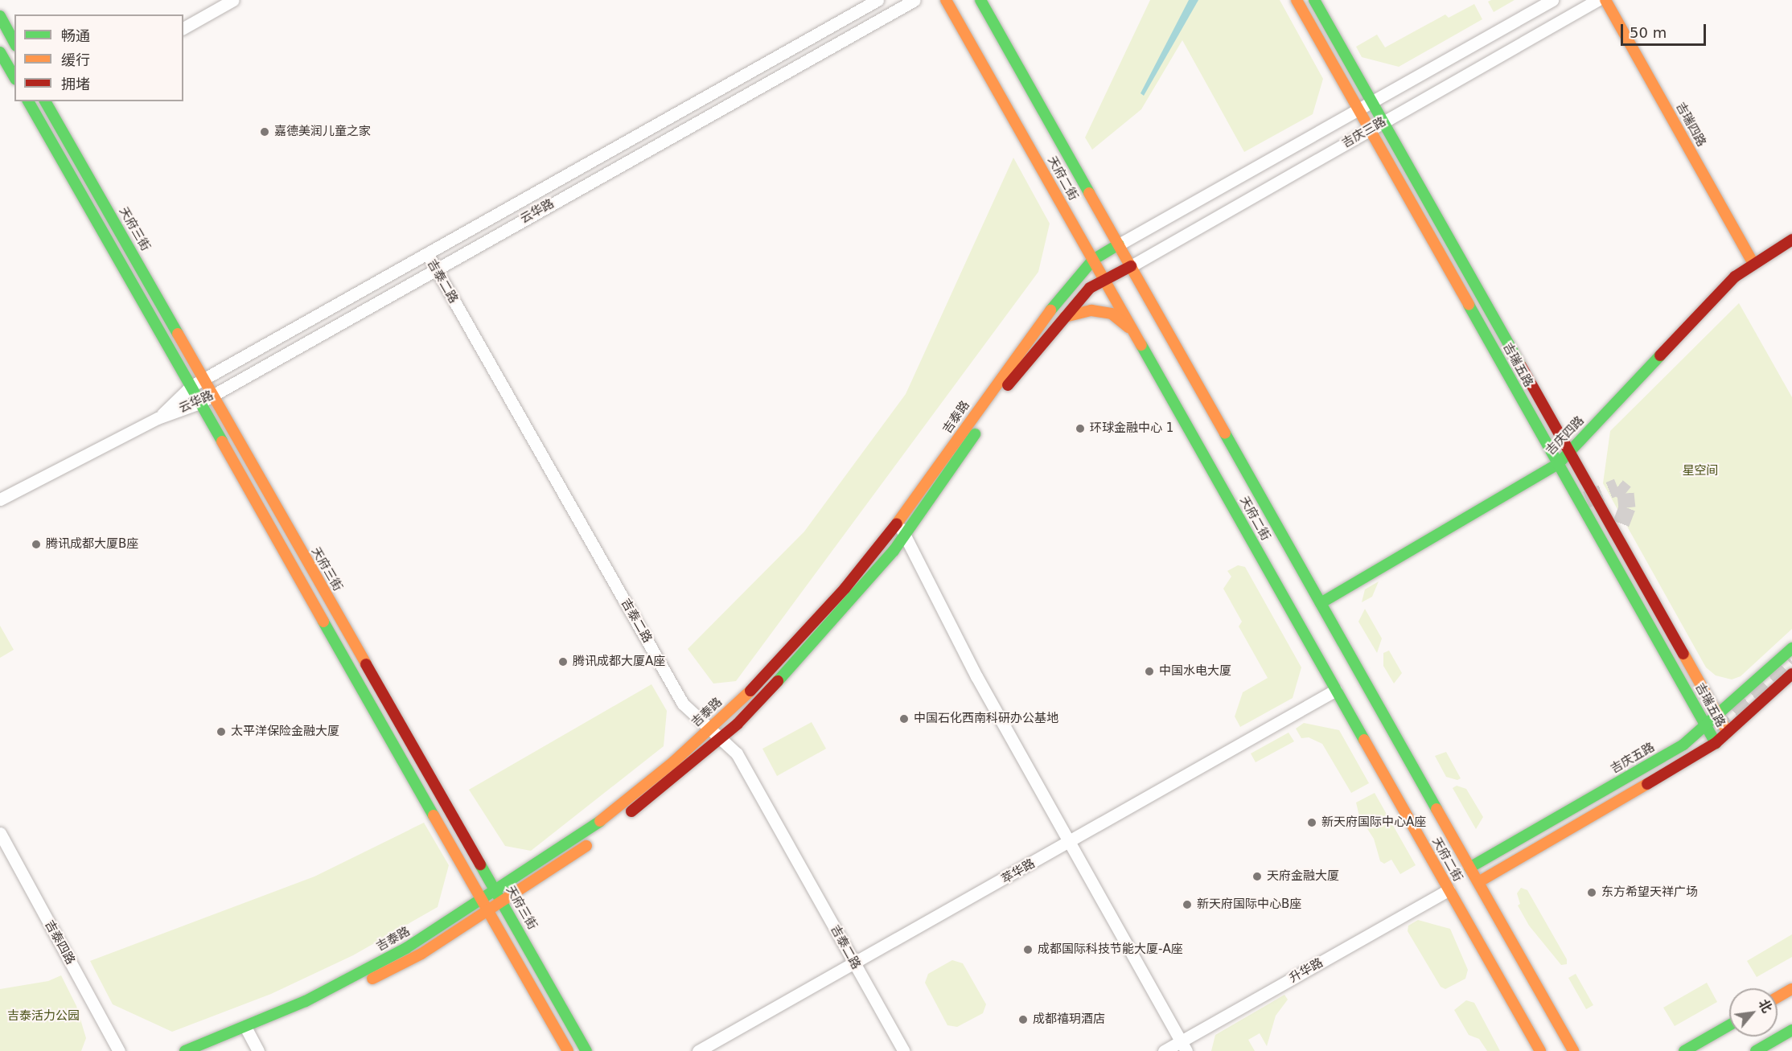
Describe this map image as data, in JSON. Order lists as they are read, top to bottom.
{
  "streets": {
    "street": [
      "吉瑞四路",
      "吉庆三路",
      "天府二街",
      "云华路",
      "天府三街",
      "吉泰二路",
      "吉瑞五路",
      "吉泰路",
      "吉庆四路",
      "吉庆五路",
      "萃华路",
      "吉泰四路",
      "升华路"
    ]
  },
  "crossings": [
    ["吉瑞四路", "吉庆四路"],
    ["吉庆三路", "天府二街"],
    ["吉庆三路", "吉瑞五路"],
    ["吉庆三路", "吉泰路"],
    ["天府二街", "吉泰路"],
    ["天府二街", "吉庆四路"],
    ["天府二街", "吉庆五路"],
    ["天府二街", "萃华路"],
    ["天府二街", "升华路"],
    ["云华路", "天府三街"],
    ["云华路", "吉泰二路"],
    ["天府三街", "吉泰路"],
    ["吉泰二路", "吉泰路"],
    ["吉泰二路", "萃华路"],
    ["吉瑞五路", "吉庆四路"],
    ["吉瑞五路", "吉庆五路"]
  ],
  "parks": ["星空间", "吉泰活力公园"],
  "places": [
    "嘉德美润儿童之家",
    "环球金融中心 1",
    "腾讯成都大厦B座",
    "腾讯成都大厦A座",
    "中国水电大厦",
    "中国石化西南科研办公基地",
    "太平洋保险金融大厦",
    "新天府国际中心A座",
    "天府金融大厦",
    "东方希望天祥广场",
    "新天府国际中心B座",
    "成都国际科技节能大厦-A座",
    "成都禧玥酒店"
  ],
  "legend": ["畅通", "缓行", "拥堵"],
  "scale_bar": "50 m",
  "north": "top right"
}
